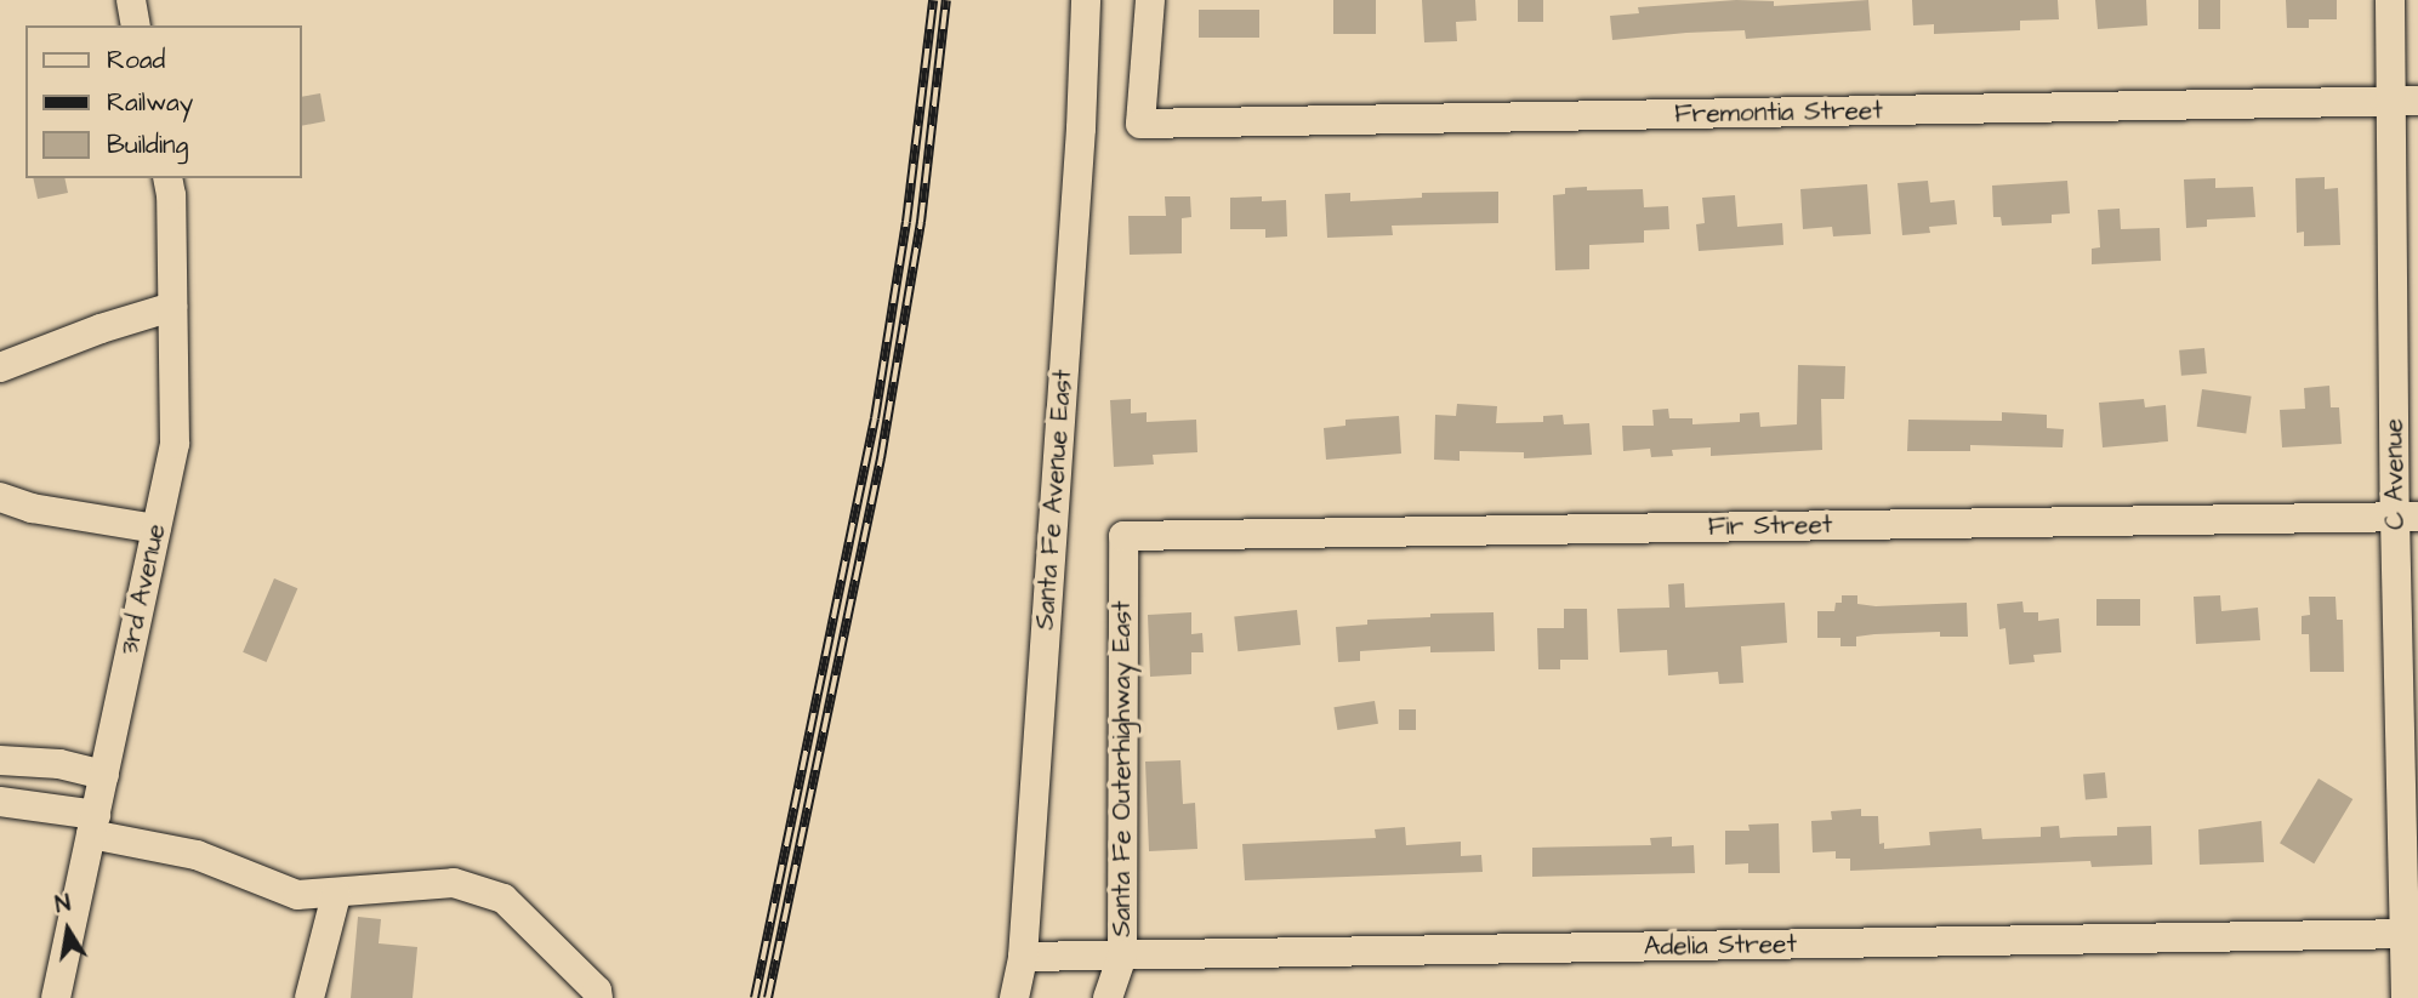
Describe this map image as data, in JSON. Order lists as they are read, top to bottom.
{
  "streets": {
    "street": [
      "Fremontia Street",
      "C Avenue",
      "Santa Fe Avenue East",
      "Fir Street",
      "3rd Avenue",
      "Santa Fe Outerhighway East",
      "Adelia Street"
    ]
  },
  "crossings": [
    ["Fremontia Street", "C Avenue"],
    ["C Avenue", "Fir Street"],
    ["C Avenue", "Adelia Street"],
    ["Santa Fe Avenue East", "Adelia Street"],
    ["Fir Street", "Santa Fe Outerhighway East"],
    ["Santa Fe Outerhighway East", "Adelia Street"]
  ],
  "legend": ["Road", "Railway", "Building"],
  "north": "top"
}
